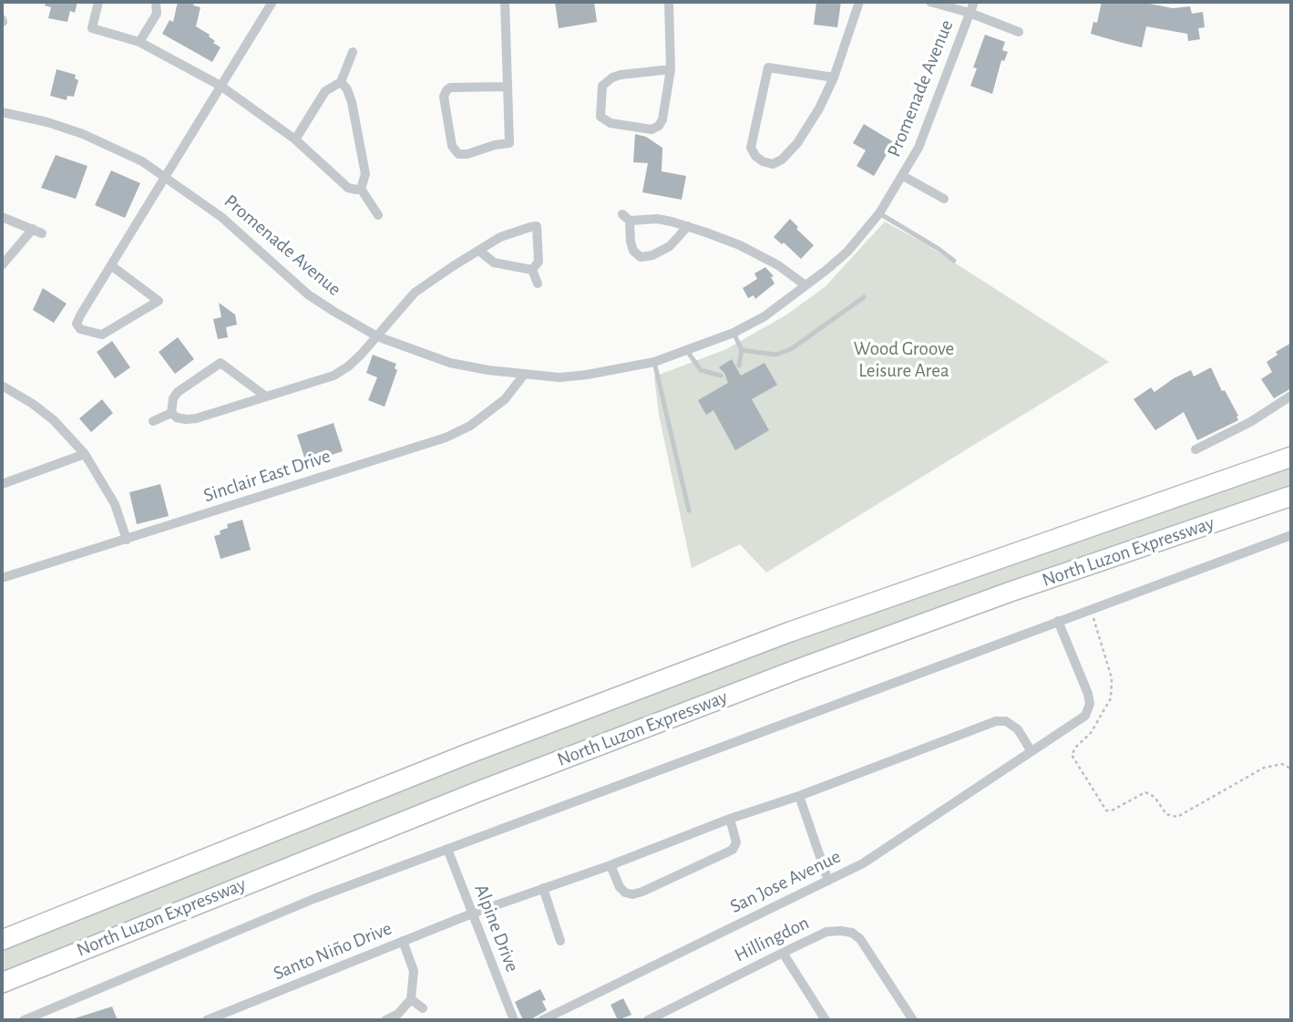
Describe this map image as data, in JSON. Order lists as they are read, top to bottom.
{
  "streets": {
    "highway": ["North Luzon Expressway"],
    "street": [
      "Promenade Avenue",
      "Sinclair East Drive",
      "San Jose Avenue",
      "Alpine Drive",
      "Hillingdon",
      "Santo Niño Drive"
    ]
  },
  "crossings": [
    ["Promenade Avenue", "Sinclair East Drive"],
    ["San Jose Avenue", "Santo Niño Drive"],
    ["Alpine Drive", "Santo Niño Drive"]
  ],
  "parks": ["Wood Groove Leisure Area"]
}
